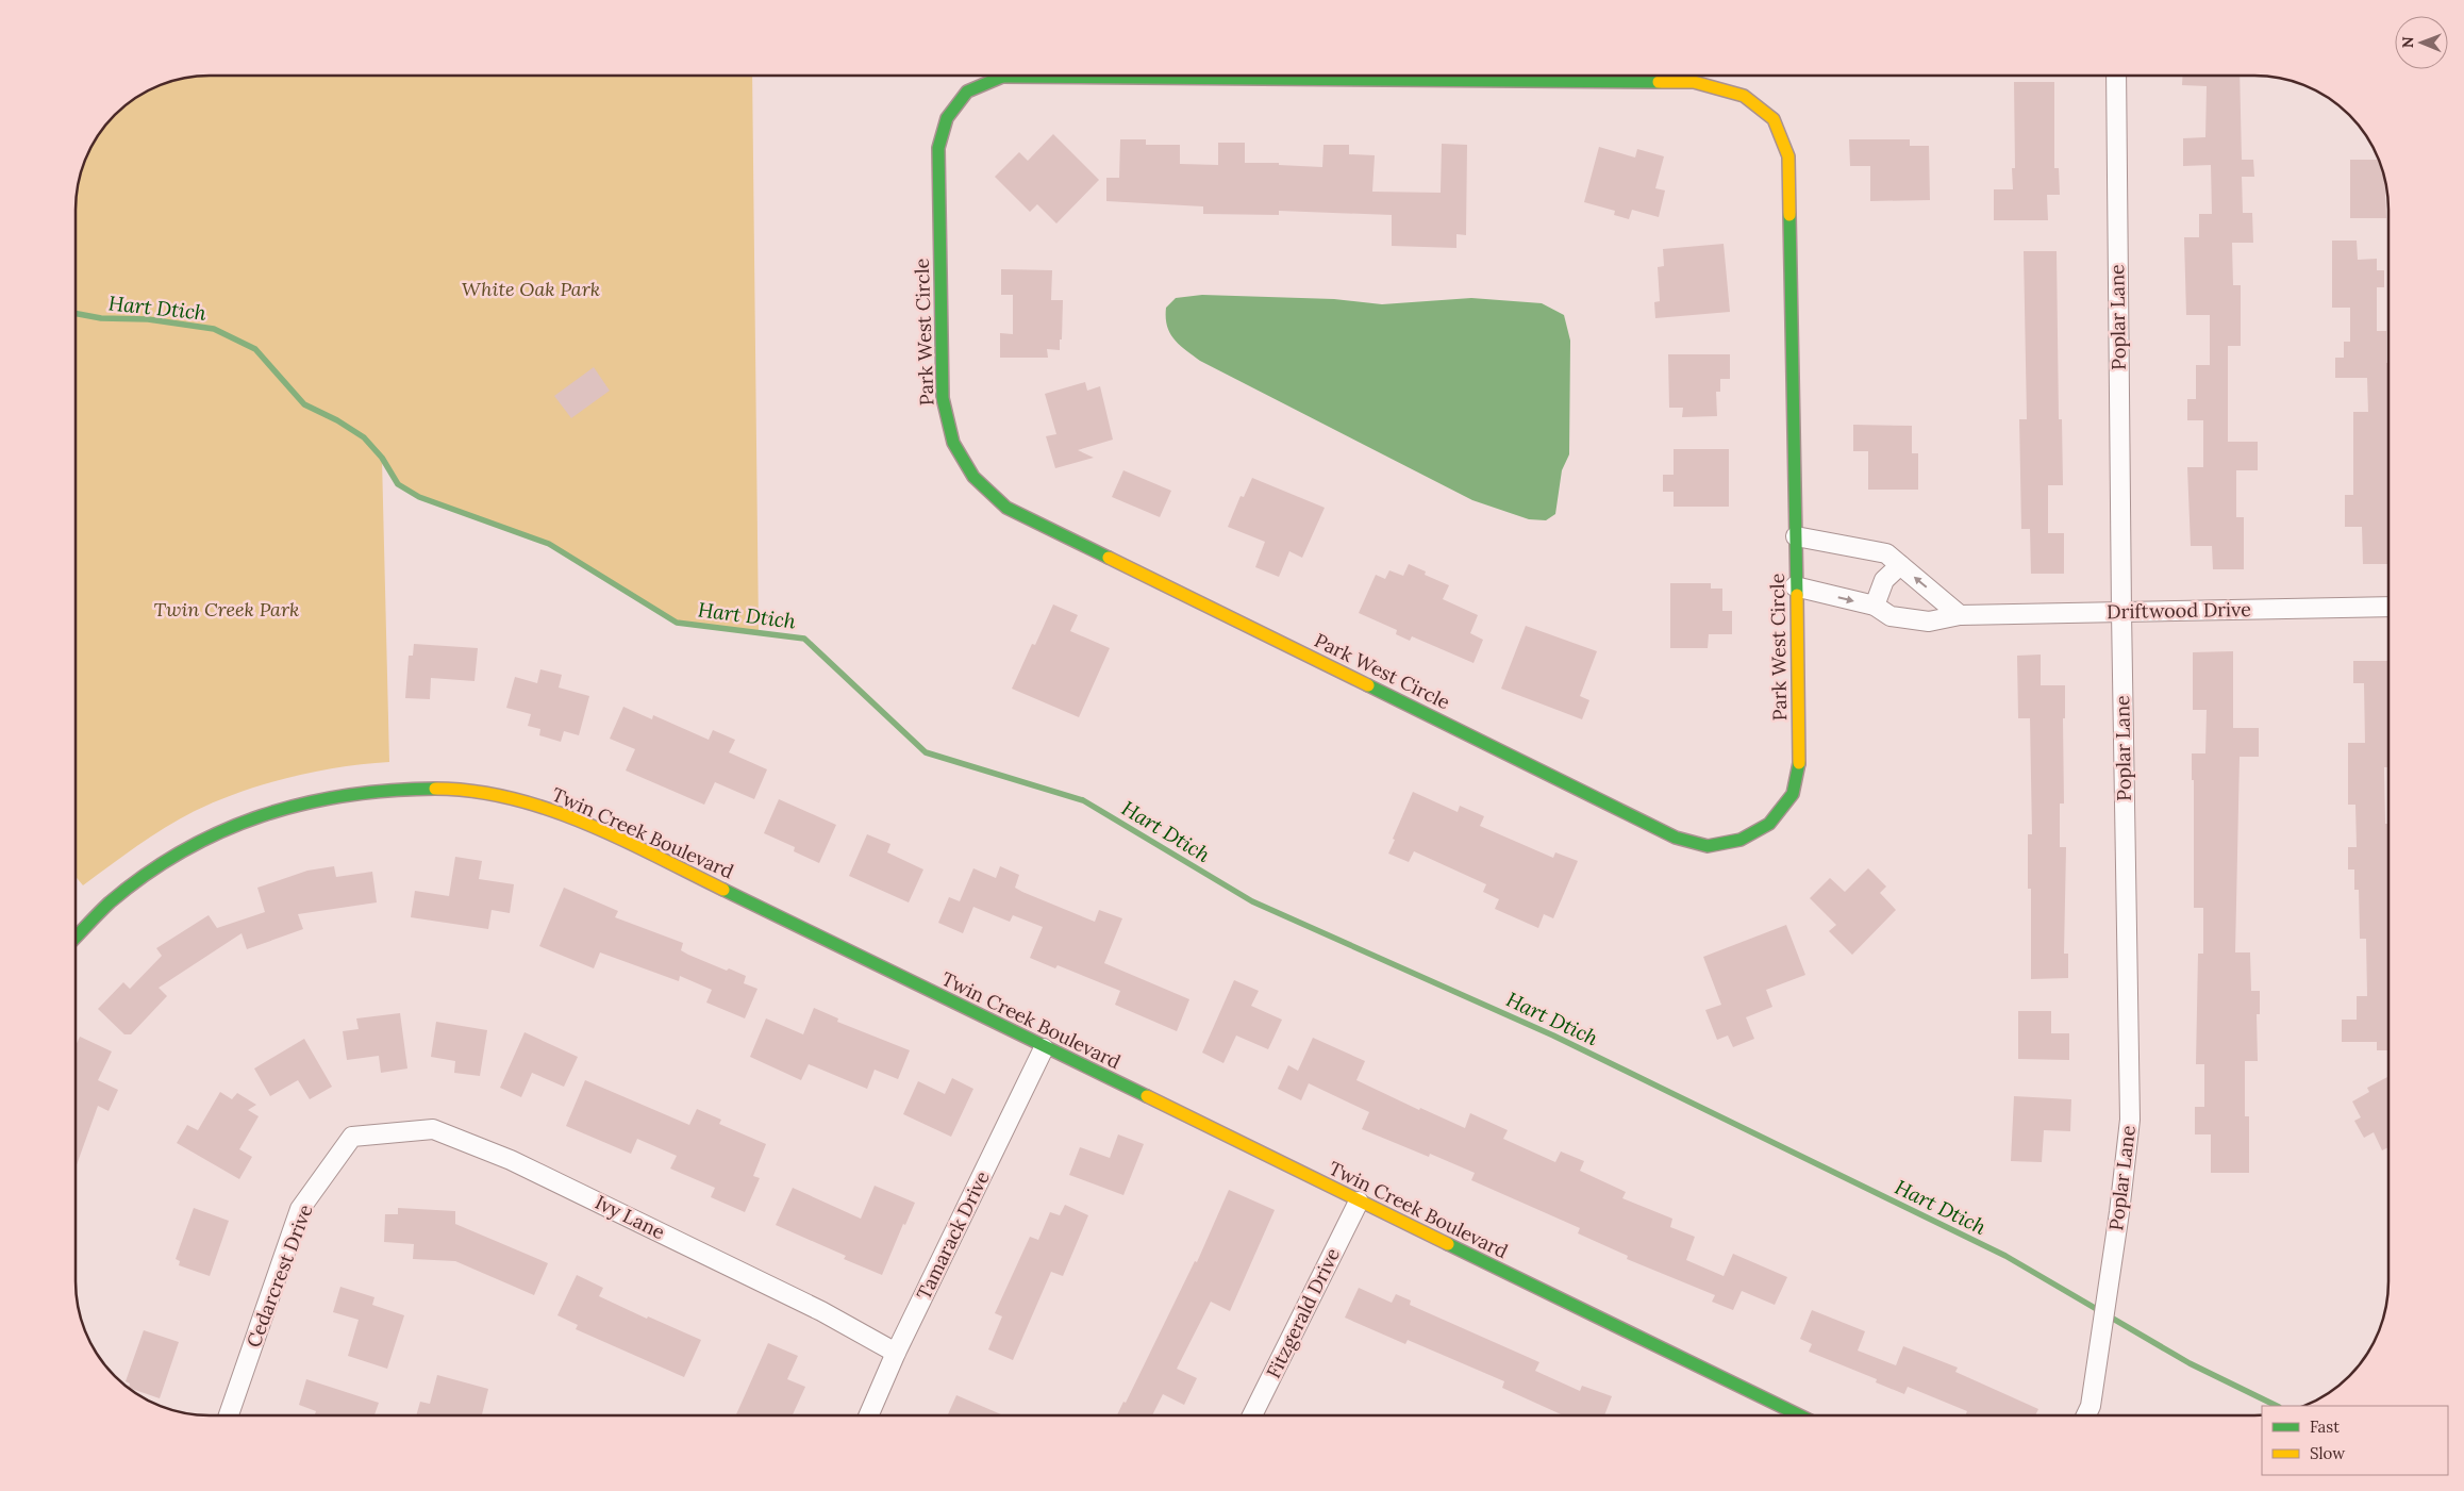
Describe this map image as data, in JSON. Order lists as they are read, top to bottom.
{
  "streets": {
    "street": [
      "Poplar Lane",
      "Park West Circle",
      "Driftwood Drive",
      "Twin Creek Boulevard",
      "Ivy Lane",
      "Tamarack Drive",
      "Cedarcrest Drive",
      "Fitzgerald Drive"
    ]
  },
  "crossings": [
    ["Poplar Lane", "Driftwood Drive"],
    ["Park West Circle", "Driftwood Drive"],
    ["Twin Creek Boulevard", "Tamarack Drive"],
    ["Twin Creek Boulevard", "Fitzgerald Drive"],
    ["Ivy Lane", "Tamarack Drive"],
    ["Ivy Lane", "Cedarcrest Drive"]
  ],
  "water": ["Hart Dtich"],
  "parks": ["White Oak Park", "Twin Creek Park"],
  "legend": ["Fast", "Slow"],
  "north": "left"
}
